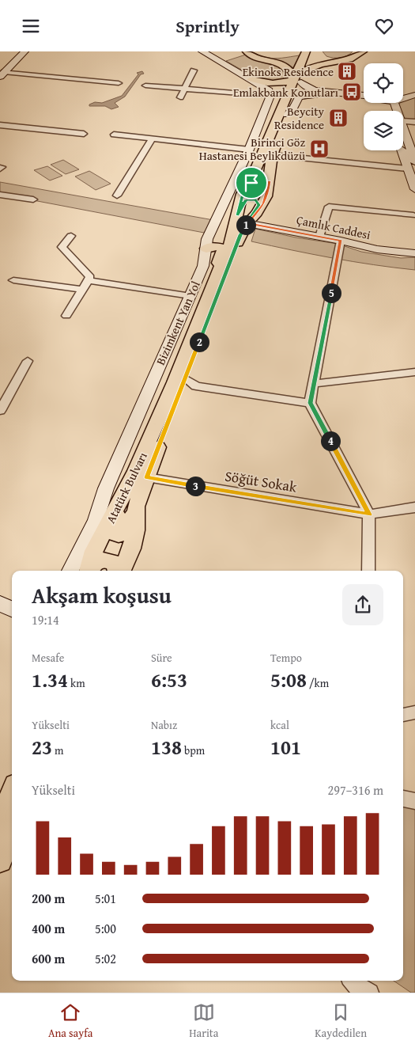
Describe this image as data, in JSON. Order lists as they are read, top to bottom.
{
  "streets": {
    "main road": ["Atatürk Bulvarı"],
    "street": ["Çamlık Caddesi", "Bizimkent Yan Yol", "Söğüt Sokak"]
  },
  "crossings": [
    ["Çamlık Caddesi", "Atatürk Bulvarı"],
    ["Söğüt Sokak", "Atatürk Bulvarı"]
  ],
  "places": {
    "building": ["Ekinoks Residence", "Beycity Residence"],
    "bus stop": ["Emlakbank Konutları"],
    "hospital": ["Birinci Göz Hastanesi Beylikdüzü"]
  },
  "page": {
    "header": "Sprintly",
    "pins": [
      "1",
      "5",
      "2",
      "4",
      "3"
    ],
    "heading": ["Akşam koşusu", "19:14"],
    "stats": [
      ["Mesafe", "1.34 km"],
      ["Süre", "6:53"],
      ["Tempo", "5:08 /km"],
      ["Yükselti", "23 m"],
      ["Nabız", "138 bpm"],
      ["kcal", "101"]
    ],
    "chart": ["Yükselti", "297–316 m"],
    "list": [
      {
        "name": "200 m",
        "note": "5:01"
      },
      {
        "name": "400 m",
        "note": "5:00"
      },
      {
        "name": "600 m",
        "note": "5:02"
      }
    ],
    "tabs": ["Ana sayfa", "Harita", "Kaydedilen"]
  }
}
